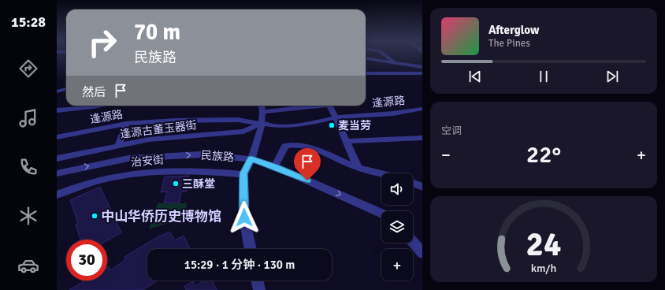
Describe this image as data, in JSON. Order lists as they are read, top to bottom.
{
  "streets": {
    "street": [
      "逢源路",
      "逢源古董玉器街",
      "民族路",
      "治安街"
    ]
  },
  "crossings": [
    ["逢源路", "逢源古董玉器街"]
  ],
  "places": ["麦当劳", "三酥堂", "中山华侨历史博物馆"],
  "page": {
    "tabs": "15:28",
    "turn": ["70 m", "民族路"],
    "song": ["Afterglow", "The Pines"],
    "then": "然后",
    "tile": "空调",
    "heat": ["−", "22°", "+"],
    "map_buttons": "+",
    "limit": "30",
    "trip": "15:29 · 1 分钟 · 130 m",
    "gauge": ["24", "km/h"]
  }
}
